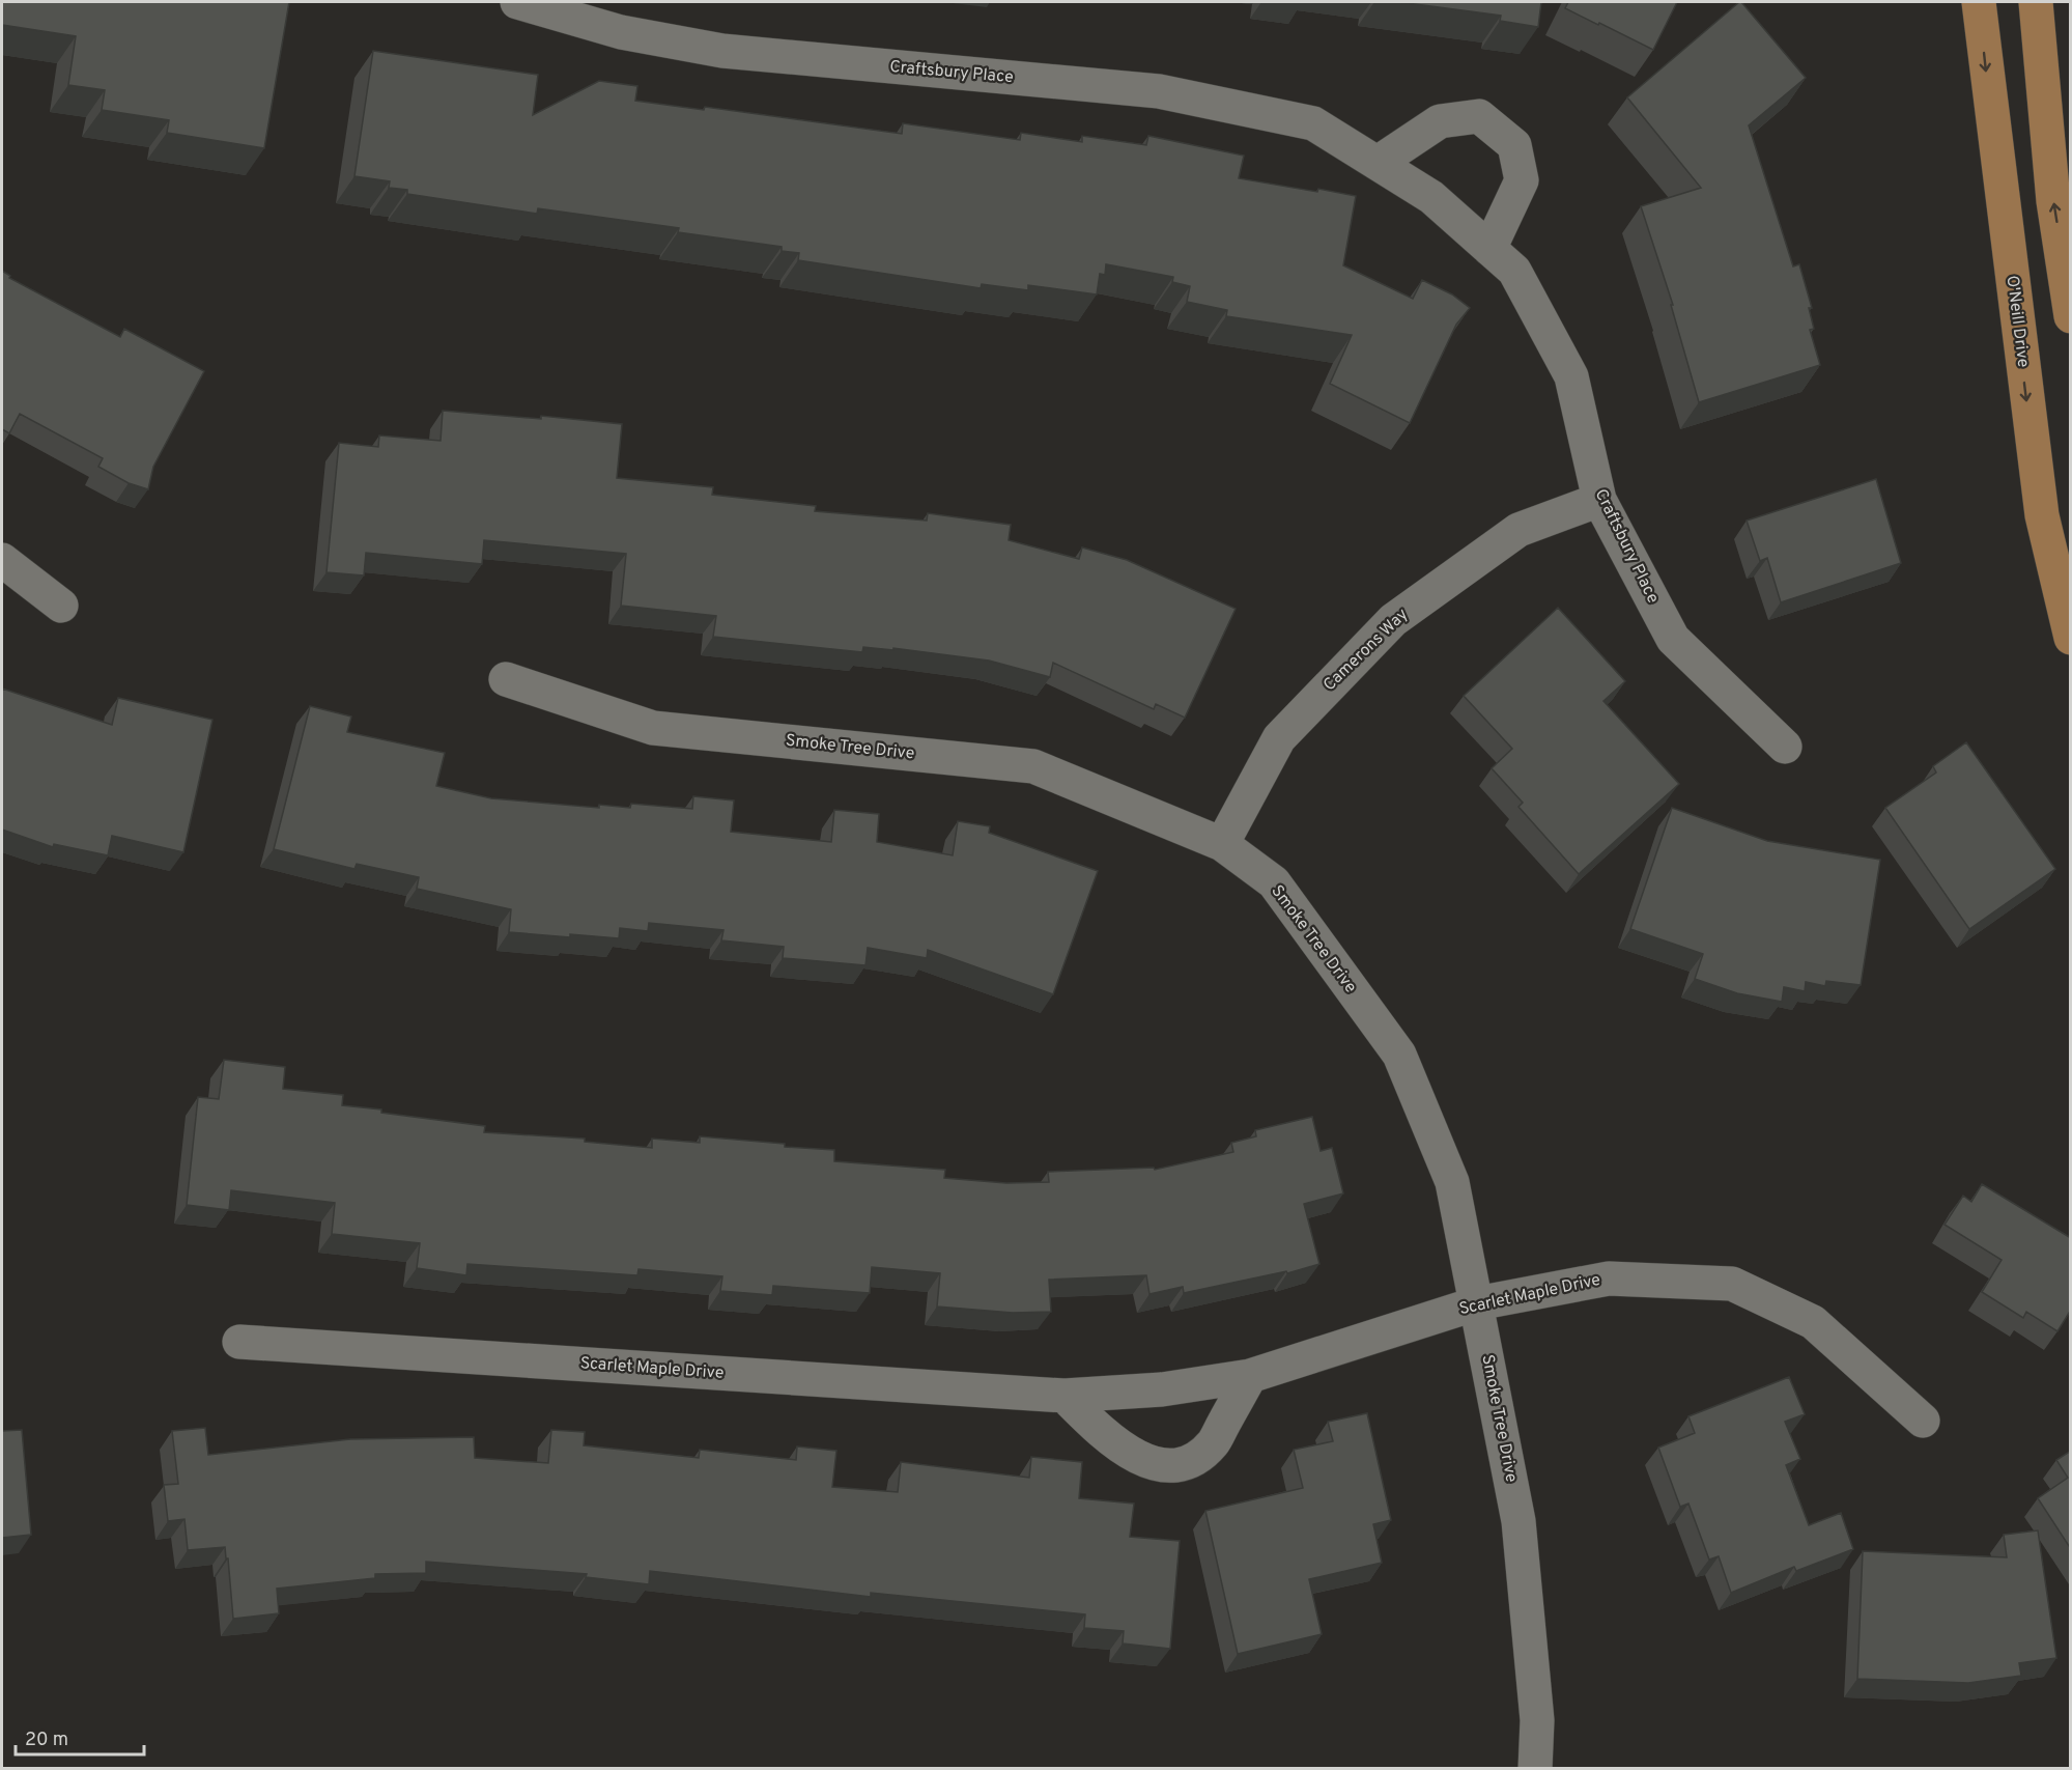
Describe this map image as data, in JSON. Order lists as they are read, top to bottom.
{
  "streets": {
    "main road": ["O'Neill Drive"],
    "street": [
      "Craftsbury Place",
      "Camerons Way",
      "Smoke Tree Drive",
      "Scarlet Maple Drive"
    ]
  },
  "crossings": [
    ["Craftsbury Place", "Camerons Way"],
    ["Camerons Way", "Smoke Tree Drive"],
    ["Smoke Tree Drive", "Scarlet Maple Drive"]
  ],
  "scale_bar": "20 m"
}
